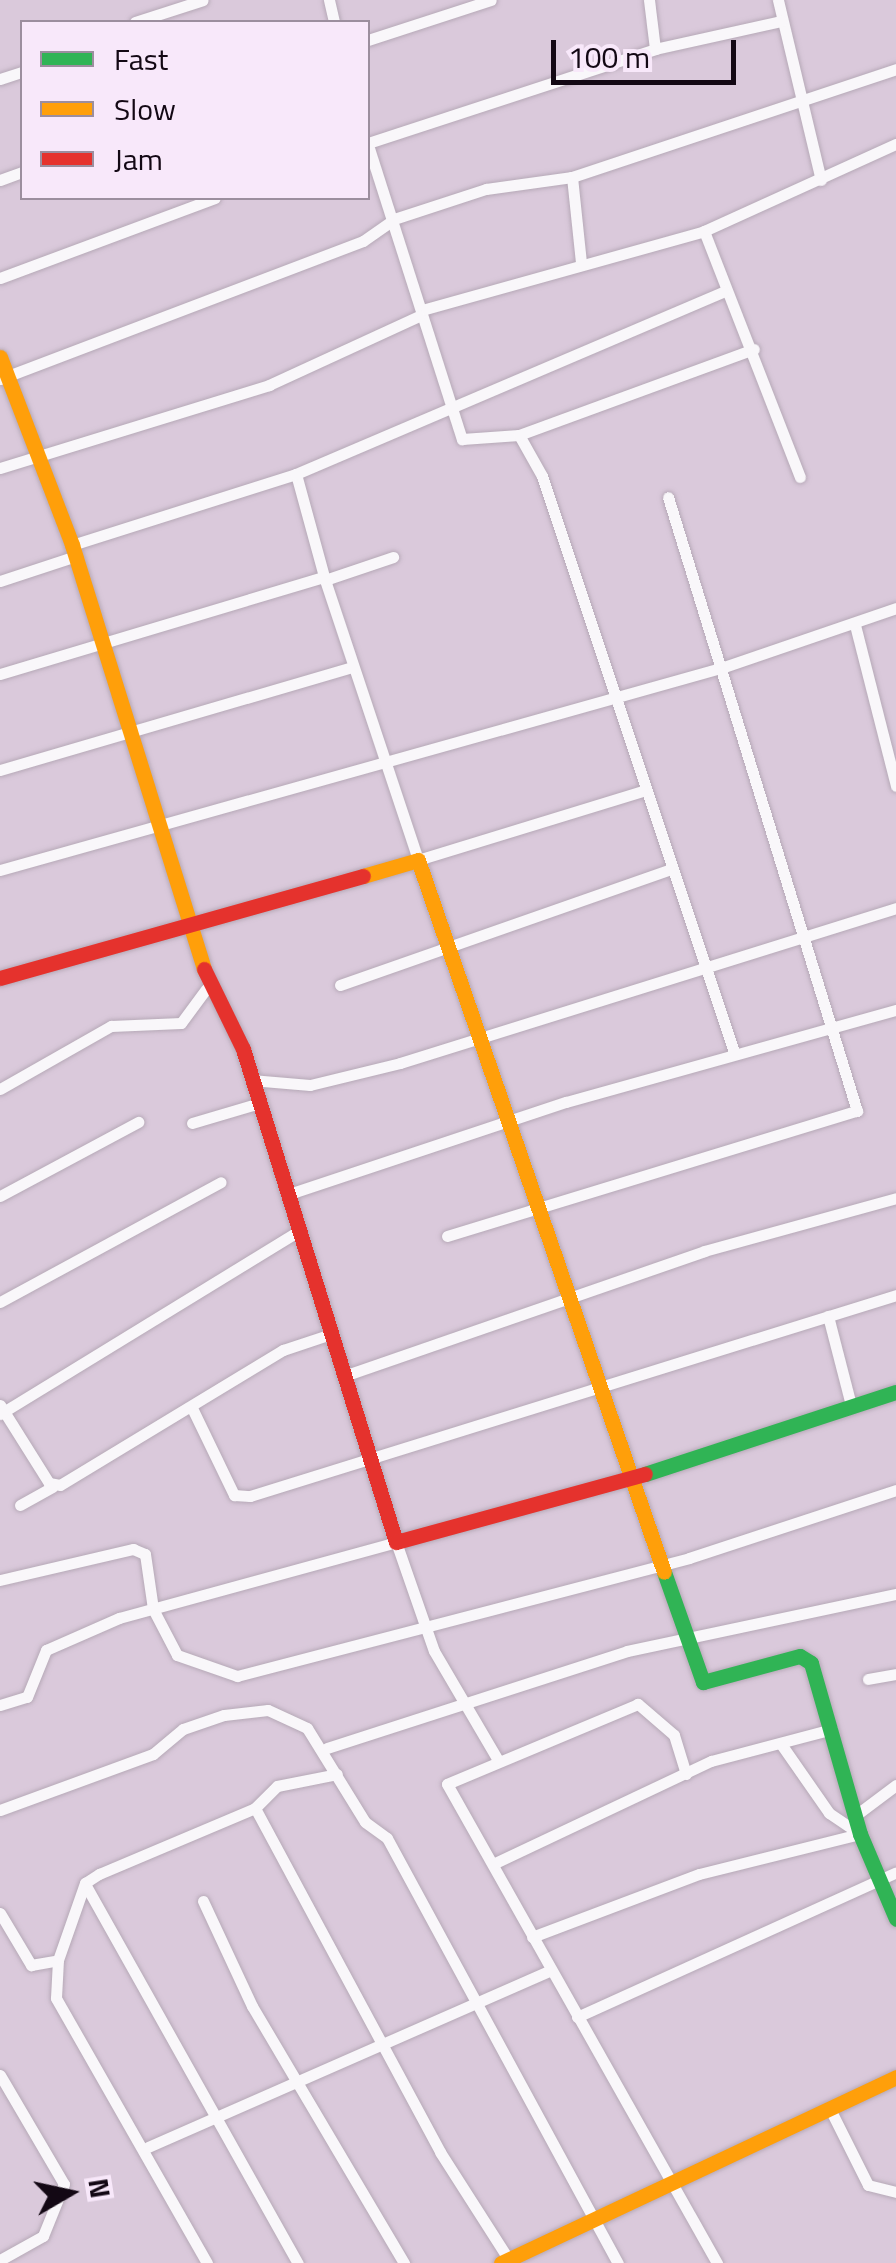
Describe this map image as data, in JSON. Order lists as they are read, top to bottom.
{
  "legend": ["Fast", "Slow", "Jam"],
  "scale_bar": "100 m",
  "north": "right"
}
